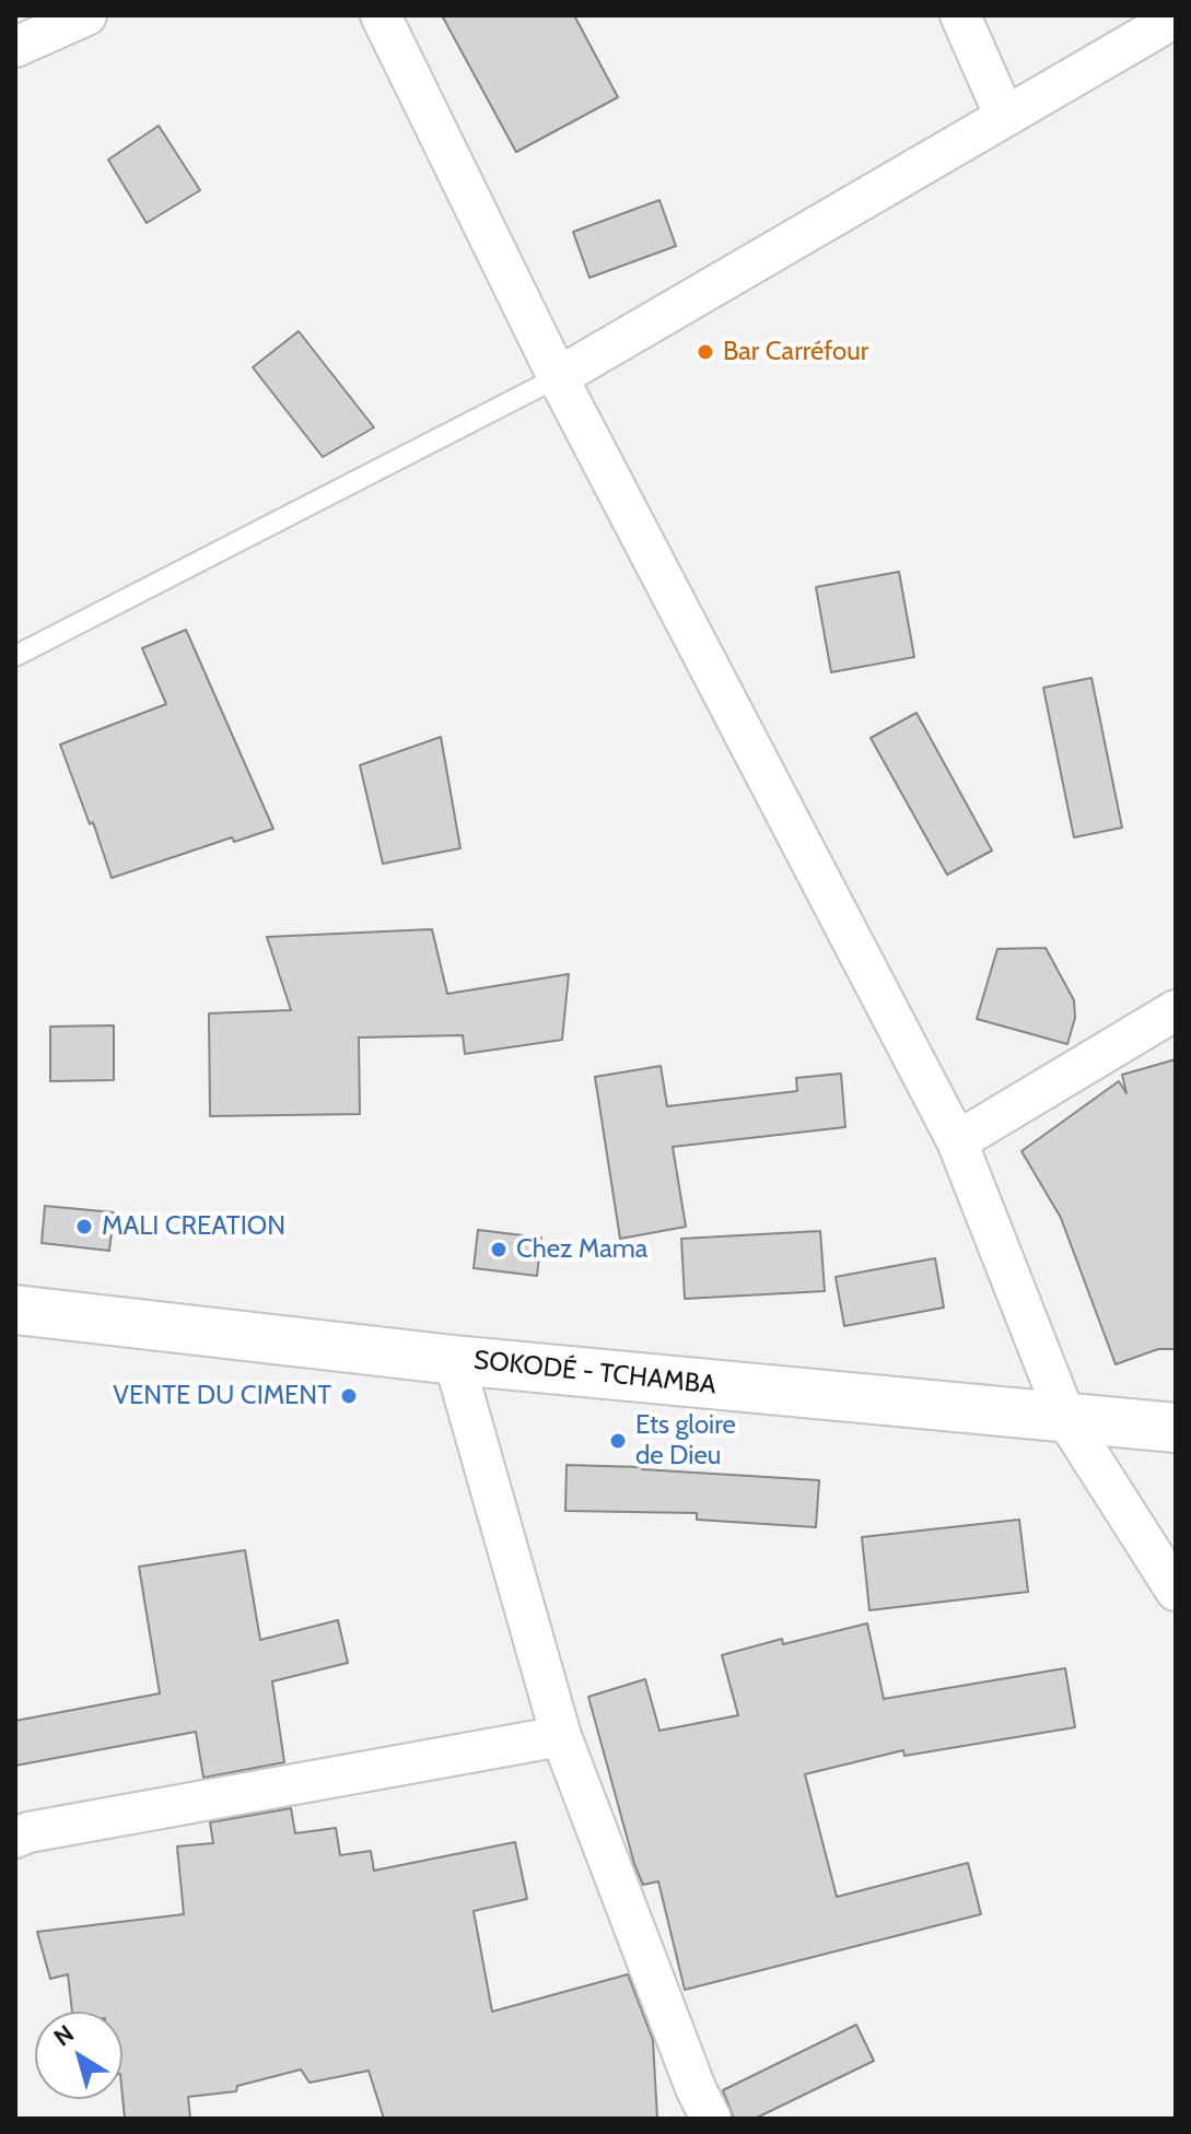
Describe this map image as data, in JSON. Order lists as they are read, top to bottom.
{
  "streets": {
    "main road": ["SOKODÉ - TCHAMBA"]
  },
  "places": [
    "Bar Carréfour",
    "MALI CREATION",
    "Chez Mama",
    "VENTE DU CIMENT",
    "Ets gloire de Dieu"
  ],
  "north": "top left"
}
